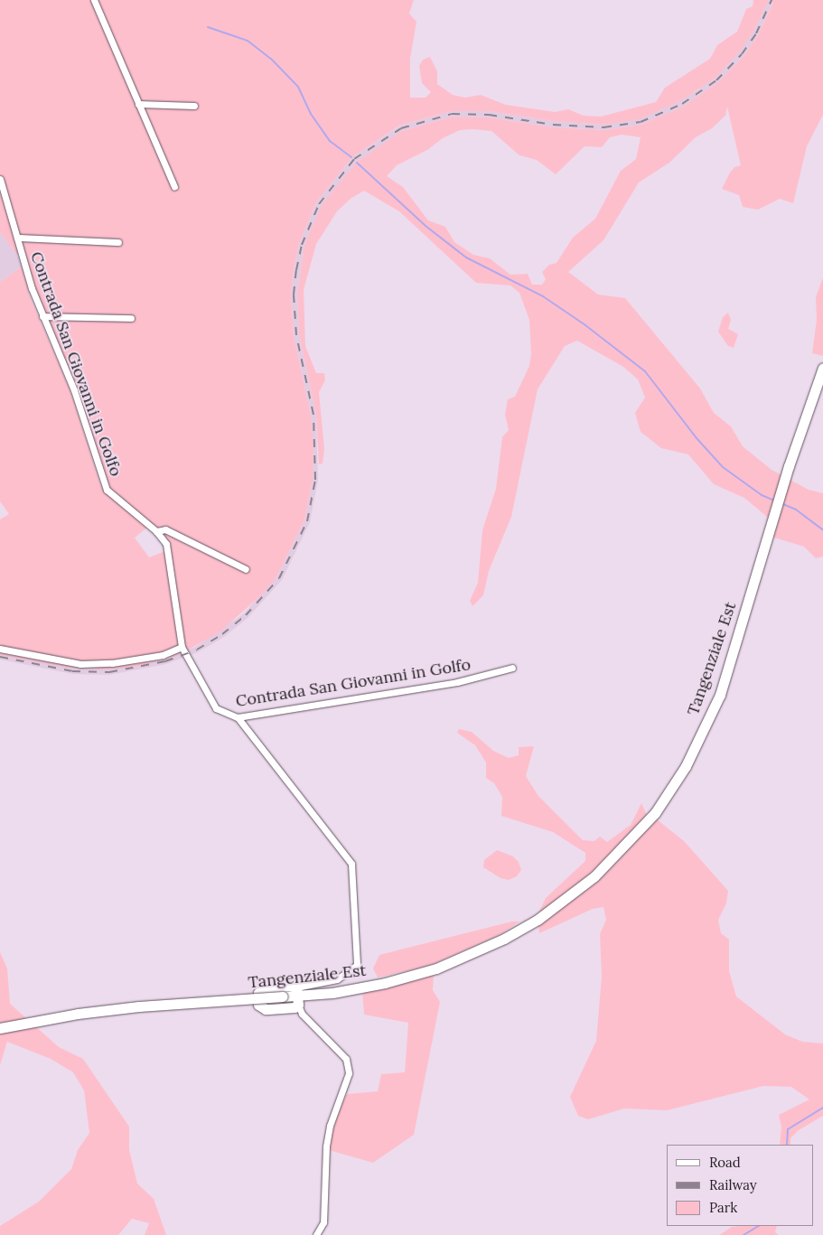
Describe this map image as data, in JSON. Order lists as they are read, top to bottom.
{
  "streets": {
    "main road": ["Tangenziale Est"],
    "street": ["Contrada San Giovanni in Golfo"]
  },
  "legend": ["Road", "Railway", "Park"]
}
